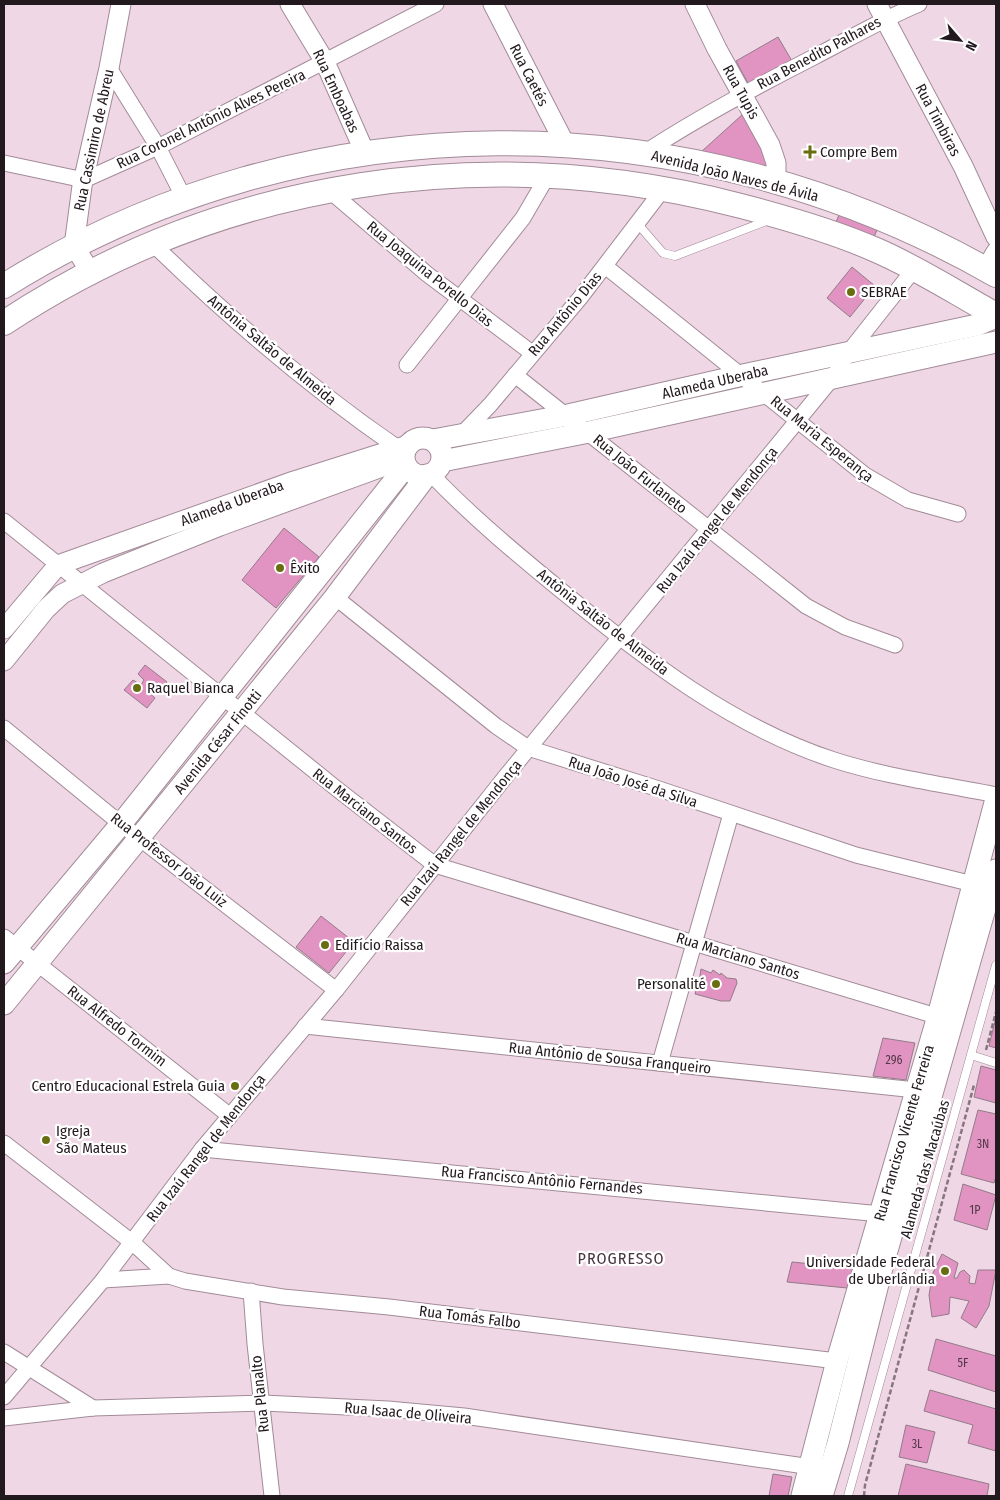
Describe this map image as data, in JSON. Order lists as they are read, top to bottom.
{
  "streets": {
    "main road": [
      "Avenida João Naves de Ávila",
      "Alameda Uberaba",
      "Avenida César Finotti",
      "Rua Francisco Vicente Ferreira"
    ],
    "street": [
      "Rua Benedito Palhares",
      "Rua Caetés",
      "Rua Emboabas",
      "Rua Tupis",
      "Rua Coronel Antônio Alves Pereira",
      "Rua Timbiras",
      "Rua Cassimiro de Abreu",
      "Rua Joaquina Porello Dias",
      "Rua Antônio Dias",
      "Antônia Saltão de Almeida",
      "Rua Maria Esperança",
      "Rua João Furlaneto",
      "Rua Izaú Rangel de Mendonça",
      "Rua João José da Silva",
      "Rua Marciano Santos",
      "Rua Professor João Luiz",
      "Rua Alfredo Tormim",
      "Rua Antônio de Sousa Franqueiro",
      "Rua Francisco Antônio Fernandes",
      "Rua Tomás Falbo",
      "Rua Planalto",
      "Rua Isaac de Oliveira"
    ],
    "lane": ["Alameda das Macaúbas"]
  },
  "crossings": [
    ["Rua Benedito Palhares", "Rua Tupis"],
    ["Rua Benedito Palhares", "Rua Timbiras"],
    ["Rua Benedito Palhares", "Avenida João Naves de Ávila"],
    ["Rua Caetés", "Avenida João Naves de Ávila"],
    ["Rua Emboabas", "Rua Coronel Antônio Alves Pereira"],
    ["Rua Emboabas", "Avenida João Naves de Ávila"],
    ["Rua Tupis", "Avenida João Naves de Ávila"],
    ["Rua Coronel Antônio Alves Pereira", "Rua Cassimiro de Abreu"],
    ["Rua Cassimiro de Abreu", "Avenida João Naves de Ávila"],
    ["Avenida João Naves de Ávila", "Rua Joaquina Porello Dias"],
    ["Avenida João Naves de Ávila", "Rua Antônio Dias"],
    ["Avenida João Naves de Ávila", "Antônia Saltão de Almeida"],
    ["Avenida João Naves de Ávila", "Alameda Uberaba"],
    ["Avenida João Naves de Ávila", "Rua Izaú Rangel de Mendonça"],
    ["Rua Joaquina Porello Dias", "Rua Antônio Dias"],
    ["Rua Antônio Dias", "Alameda Uberaba"],
    ["Rua Antônio Dias", "Rua Maria Esperança"],
    ["Rua Antônio Dias", "Rua João Furlaneto"],
    ["Antônia Saltão de Almeida", "Alameda Uberaba"],
    ["Antônia Saltão de Almeida", "Rua Izaú Rangel de Mendonça"],
    ["Antônia Saltão de Almeida", "Avenida César Finotti"],
    ["Antônia Saltão de Almeida", "Rua Francisco Vicente Ferreira"],
    ["Alameda Uberaba", "Rua Maria Esperança"],
    ["Alameda Uberaba", "Rua João Furlaneto"],
    ["Alameda Uberaba", "Rua Izaú Rangel de Mendonça"],
    ["Alameda Uberaba", "Avenida César Finotti"],
    ["Alameda Uberaba", "Rua Marciano Santos"],
    ["Rua Maria Esperança", "Rua Izaú Rangel de Mendonça"],
    ["Rua João Furlaneto", "Rua Izaú Rangel de Mendonça"],
    ["Rua Izaú Rangel de Mendonça", "Rua João José da Silva"],
    ["Rua Izaú Rangel de Mendonça", "Rua Marciano Santos"],
    ["Rua Izaú Rangel de Mendonça", "Rua Professor João Luiz"],
    ["Rua Izaú Rangel de Mendonça", "Rua Alfredo Tormim"],
    ["Rua Izaú Rangel de Mendonça", "Rua Antônio de Sousa Franqueiro"],
    ["Rua Izaú Rangel de Mendonça", "Rua Francisco Antônio Fernandes"],
    ["Rua Izaú Rangel de Mendonça", "Rua Tomás Falbo"],
    ["Avenida César Finotti", "Rua João José da Silva"],
    ["Avenida César Finotti", "Rua Marciano Santos"],
    ["Avenida César Finotti", "Rua Professor João Luiz"],
    ["Avenida César Finotti", "Rua Alfredo Tormim"],
    ["Rua João José da Silva", "Rua Francisco Vicente Ferreira"],
    ["Rua Marciano Santos", "Rua Francisco Vicente Ferreira"],
    ["Rua Antônio de Sousa Franqueiro", "Rua Francisco Vicente Ferreira"],
    ["Rua Francisco Vicente Ferreira", "Rua Francisco Antônio Fernandes"],
    ["Rua Francisco Vicente Ferreira", "Rua Tomás Falbo"],
    ["Rua Francisco Vicente Ferreira", "Rua Isaac de Oliveira"],
    ["Rua Tomás Falbo", "Rua Planalto"],
    ["Rua Planalto", "Rua Isaac de Oliveira"]
  ],
  "districts": ["PROGRESSO"],
  "places": {
    "health": ["Compre Bem"],
    "other": [
      "SEBRAE",
      "Êxito",
      "Raquel Bianca",
      "Edifício Raissa",
      "Personalité",
      "Centro Educacional Estrela Guia",
      "Igreja São Mateus",
      "Universidade Federal de Uberlândia"
    ]
  },
  "house_numbers": [
    "296",
    "3N",
    "1P",
    "5F",
    "3L"
  ],
  "north": "bottom right"
}
